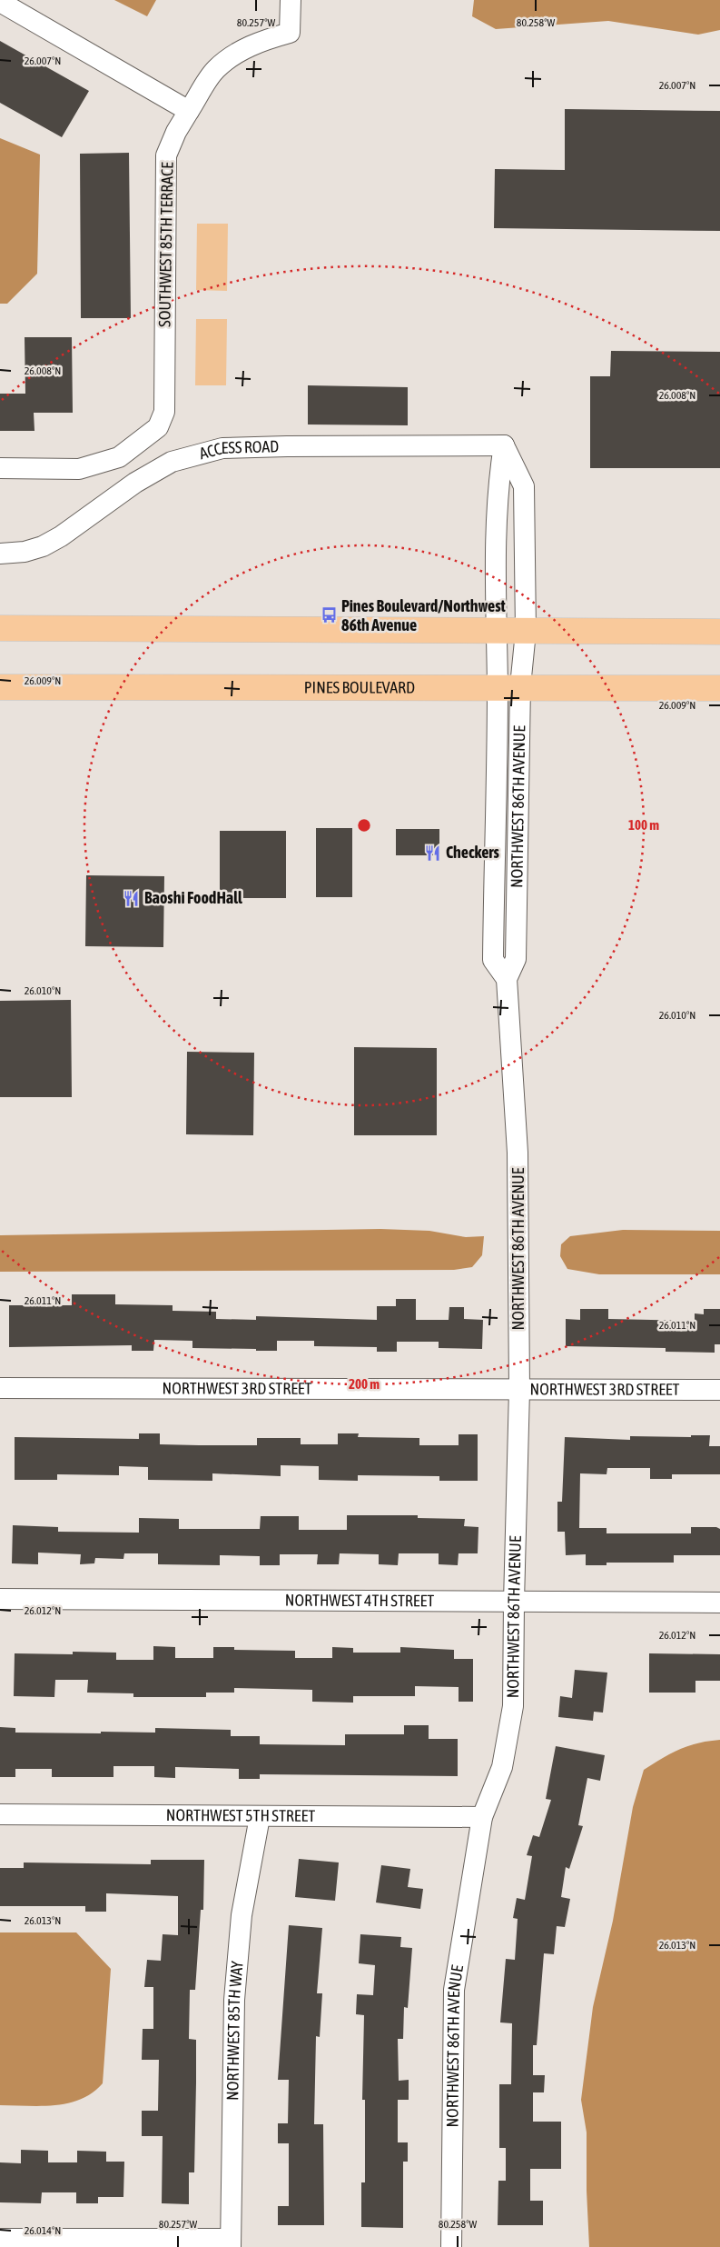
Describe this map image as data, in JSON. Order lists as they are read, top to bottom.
{
  "streets": {
    "highway": ["PINES BOULEVARD"],
    "street": [
      "SOUTHWEST 85TH TERRACE",
      "ACCESS ROAD",
      "NORTHWEST 86TH AVENUE",
      "NORTHWEST 3RD STREET",
      "NORTHWEST 4TH STREET",
      "NORTHWEST 5TH STREET",
      "NORTHWEST 85TH WAY"
    ]
  },
  "crossings": [
    ["PINES BOULEVARD", "NORTHWEST 86TH AVENUE"],
    ["NORTHWEST 86TH AVENUE", "NORTHWEST 3RD STREET"],
    ["NORTHWEST 86TH AVENUE", "NORTHWEST 4TH STREET"],
    ["NORTHWEST 86TH AVENUE", "NORTHWEST 5TH STREET"],
    ["NORTHWEST 5TH STREET", "NORTHWEST 85TH WAY"]
  ],
  "places": {
    "bus stop": ["Pines Boulevard/Northwest 86th Avenue"],
    "restaurant": ["Checkers", "Baoshi FoodHall"]
  },
  "coordinates": [
    "80.257°W",
    "80.258°W",
    "26.007°N",
    "26.008°N",
    "26.009°N",
    "26.010°N",
    "26.011°N",
    "26.012°N",
    "26.013°N",
    "26.014°N"
  ],
  "rings": ["100 m", "200 m"]
}
